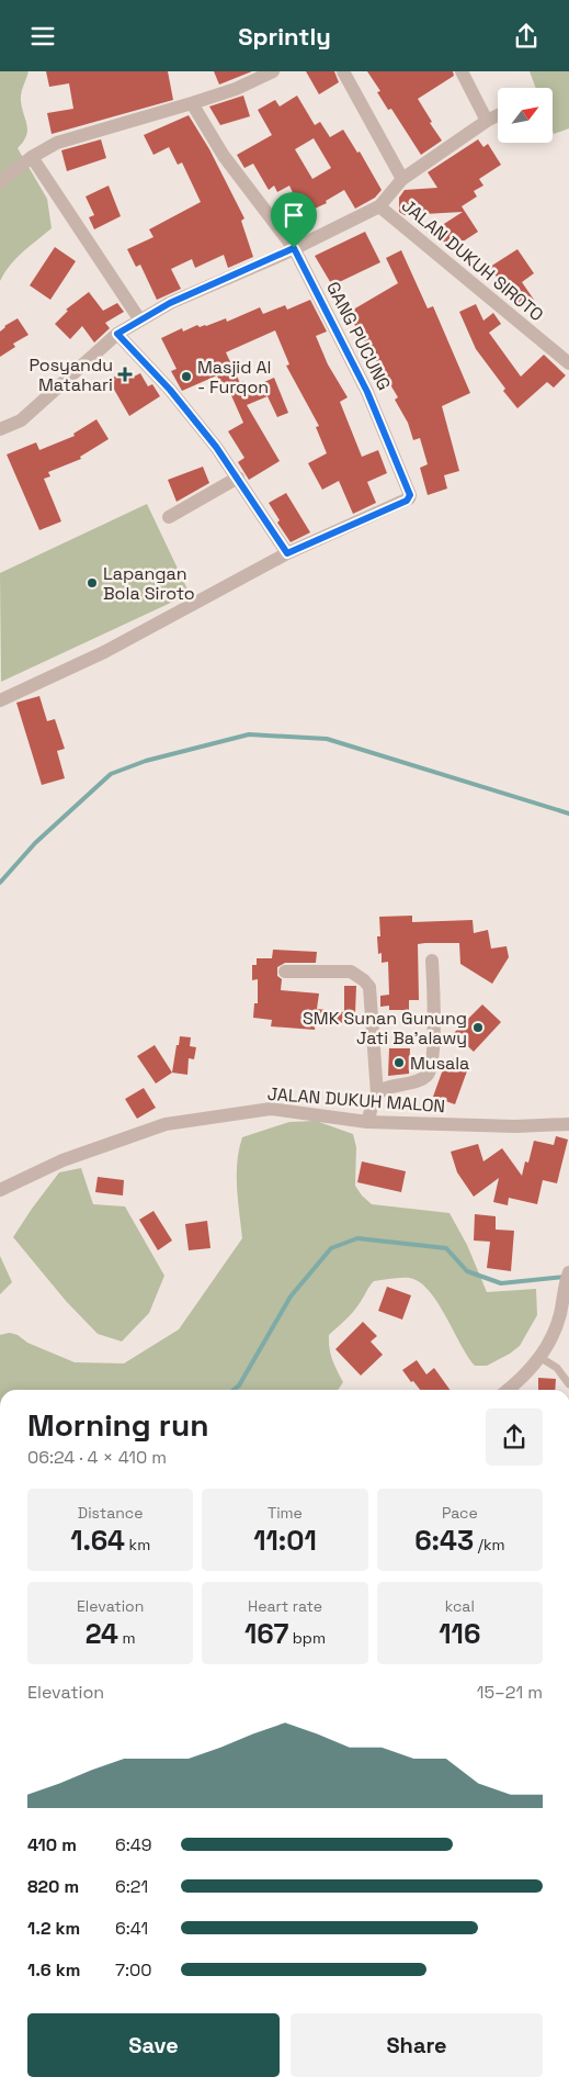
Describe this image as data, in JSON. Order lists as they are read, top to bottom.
{
  "streets": {
    "street": ["JALAN DUKUH SIROTO", "GANG PUCUNG", "JALAN DUKUH MALON"]
  },
  "crossings": [
    ["JALAN DUKUH SIROTO", "GANG PUCUNG"]
  ],
  "places": {
    "health": ["Posyandu Matahari"],
    "other": [
      "Masjid Al - Furqon",
      "Lapangan Bola Siroto",
      "SMK Sunan Gunung Jati Ba'alawy",
      "Musala"
    ]
  },
  "north": "top right",
  "page": {
    "header": "Sprintly",
    "heading": ["Morning run", "06:24 · 4 × 410 m"],
    "stats": [
      ["Distance", "1.64 km"],
      ["Time", "11:01"],
      ["Pace", "6:43 /km"],
      ["Elevation", "24 m"],
      ["Heart rate", "167 bpm"],
      ["kcal", "116"]
    ],
    "chart": ["Elevation", "15–21 m"],
    "list": [
      {
        "name": "410 m",
        "note": "6:49"
      },
      {
        "name": "820 m",
        "note": "6:21"
      },
      {
        "name": "1.2 km",
        "note": "6:41"
      },
      {
        "name": "1.6 km",
        "note": "7:00"
      }
    ],
    "buttons": ["Save", "Share"]
  }
}
